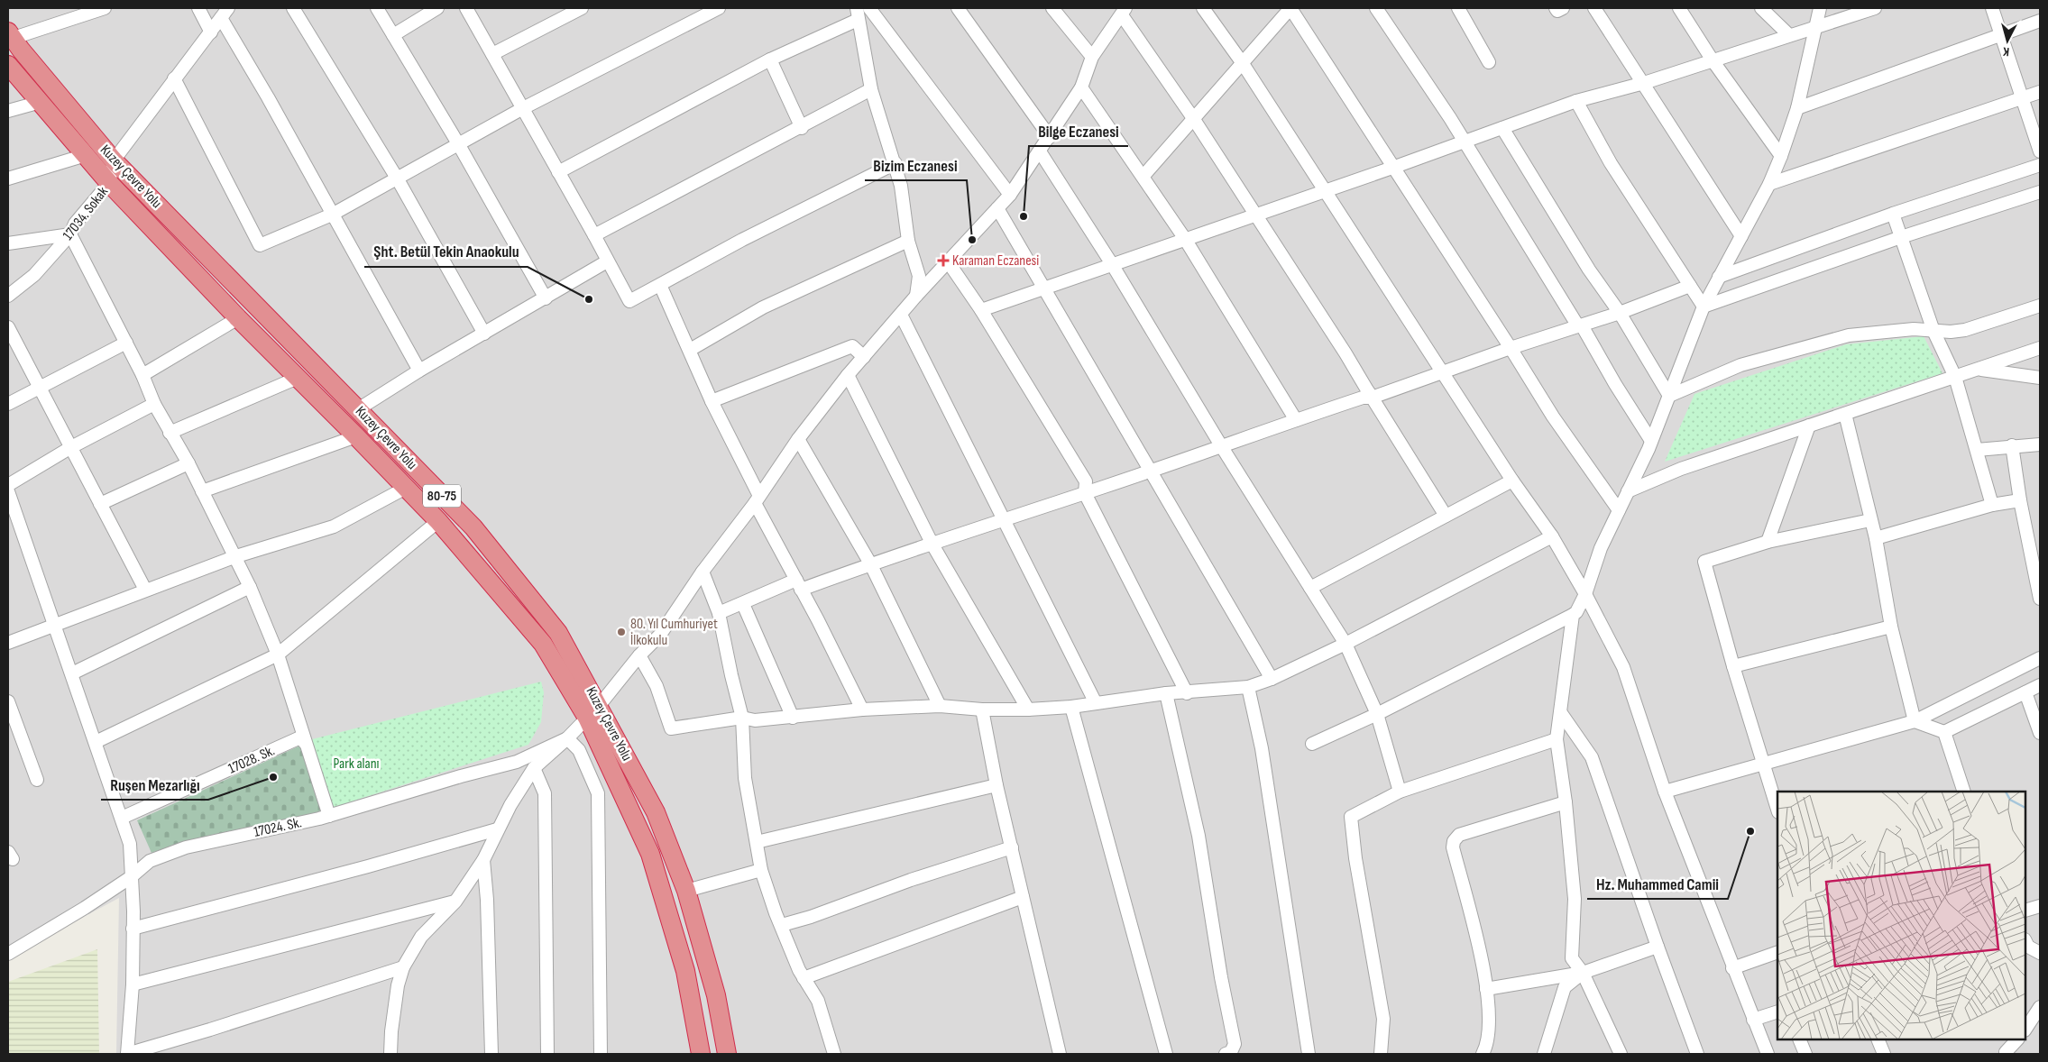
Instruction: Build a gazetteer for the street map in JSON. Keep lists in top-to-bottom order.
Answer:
{
  "streets": {
    "highway": ["Kuzey Çevre Yolu", "80-75"],
    "street": ["17034. Sokak", "17028. Sk.", "17024. Sk."]
  },
  "crossings": [
    ["Kuzey Çevre Yolu", "17034. Sokak"]
  ],
  "parks": ["Park alanı"],
  "places": {
    "other": [
      "Bilge Eczanesi",
      "Bizim Eczanesi",
      "Şht. Betül Tekin Anaokulu",
      "80. Yıl Cumhuriyet İlkokulu",
      "Ruşen Mezarlığı",
      "Hz. Muhammed Camii"
    ],
    "health": ["Karaman Eczanesi"]
  },
  "north": "bottom"
}
